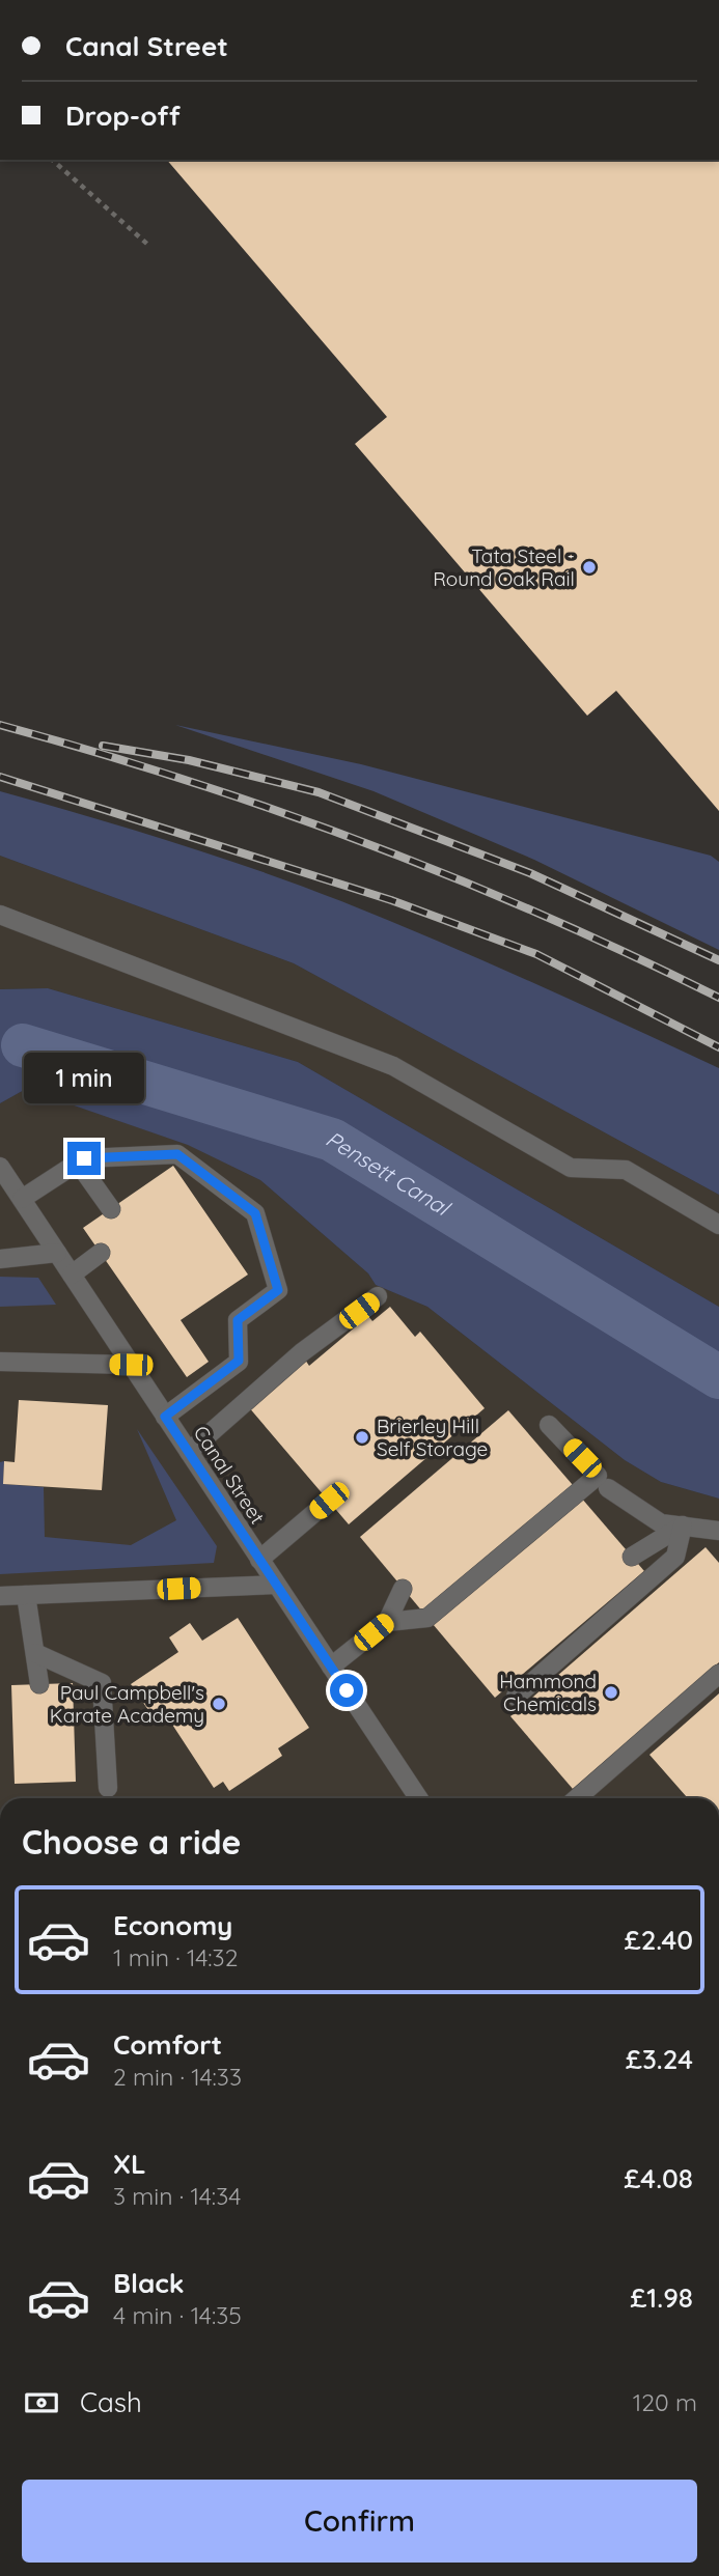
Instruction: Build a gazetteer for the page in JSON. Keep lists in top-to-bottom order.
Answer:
{
  "streets": {
    "street": ["Canal Street"]
  },
  "water": ["Pensett Canal"],
  "places": [
    "Tata Steel - Round Oak Rail",
    "Brierley Hill Self Storage",
    "Hammond Chemicals",
    "Paul Campbell's Karate Academy"
  ],
  "page": {
    "banner": ["Canal Street", "Drop-off"],
    "bubble": "1 min",
    "heading": "Choose a ride",
    "list": [
      {
        "name": "Economy",
        "note": "1 min · 14:32",
        "value": "£2.40"
      },
      {
        "name": "Comfort",
        "note": "2 min · 14:33",
        "value": "£3.24"
      },
      {
        "name": "XL",
        "note": "3 min · 14:34",
        "value": "£4.08"
      },
      {
        "name": "Black",
        "note": "4 min · 14:35",
        "value": "£1.98"
      }
    ],
    "pay": ["Cash", "120 m"],
    "buttons": "Confirm"
  }
}
